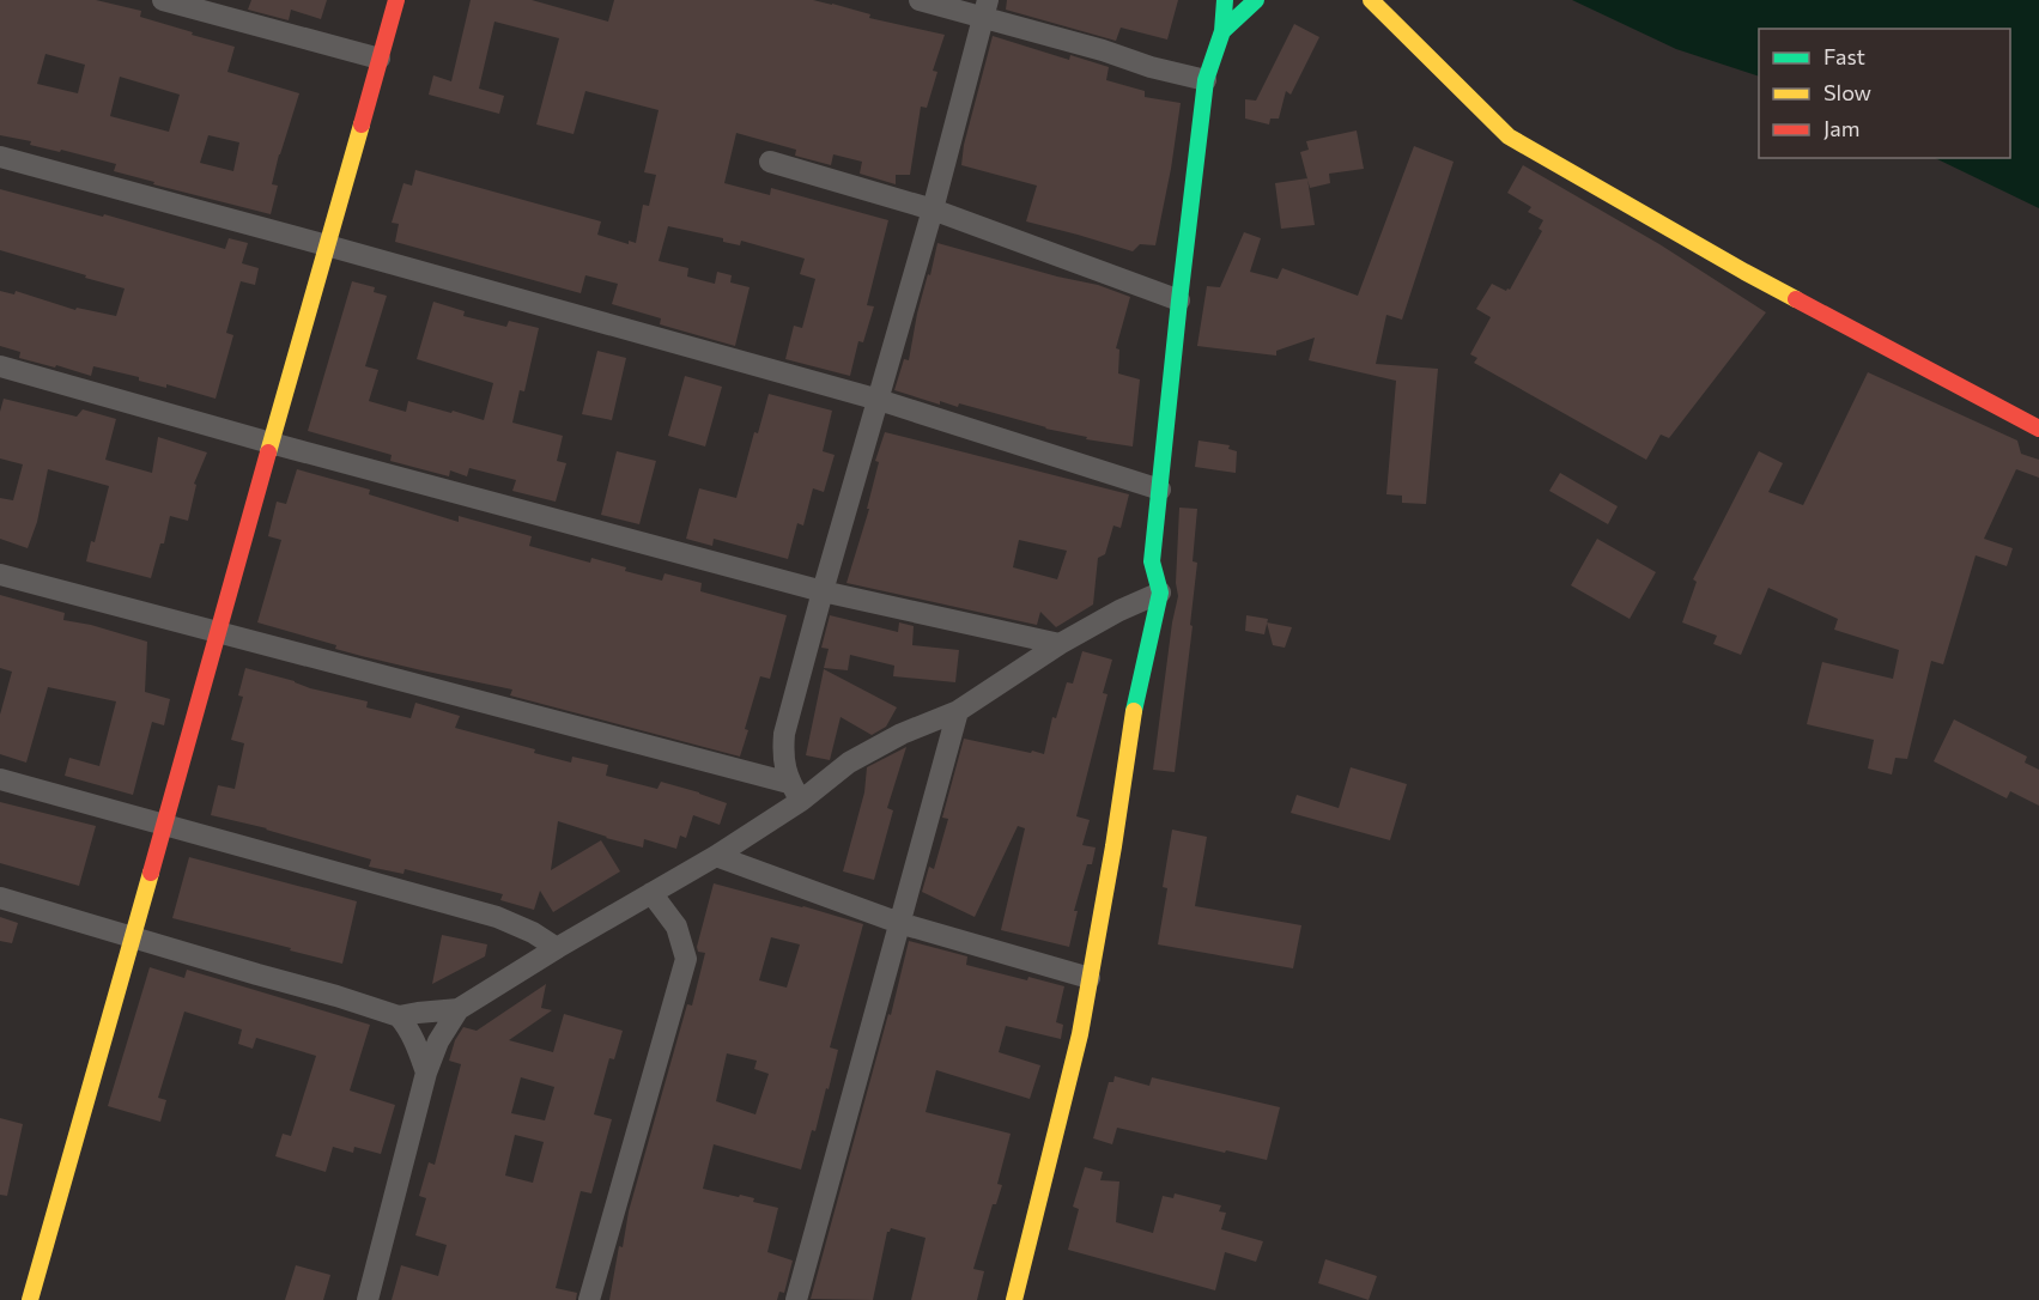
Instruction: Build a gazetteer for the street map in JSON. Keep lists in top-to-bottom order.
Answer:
{
  "legend": ["Fast", "Slow", "Jam"]
}
